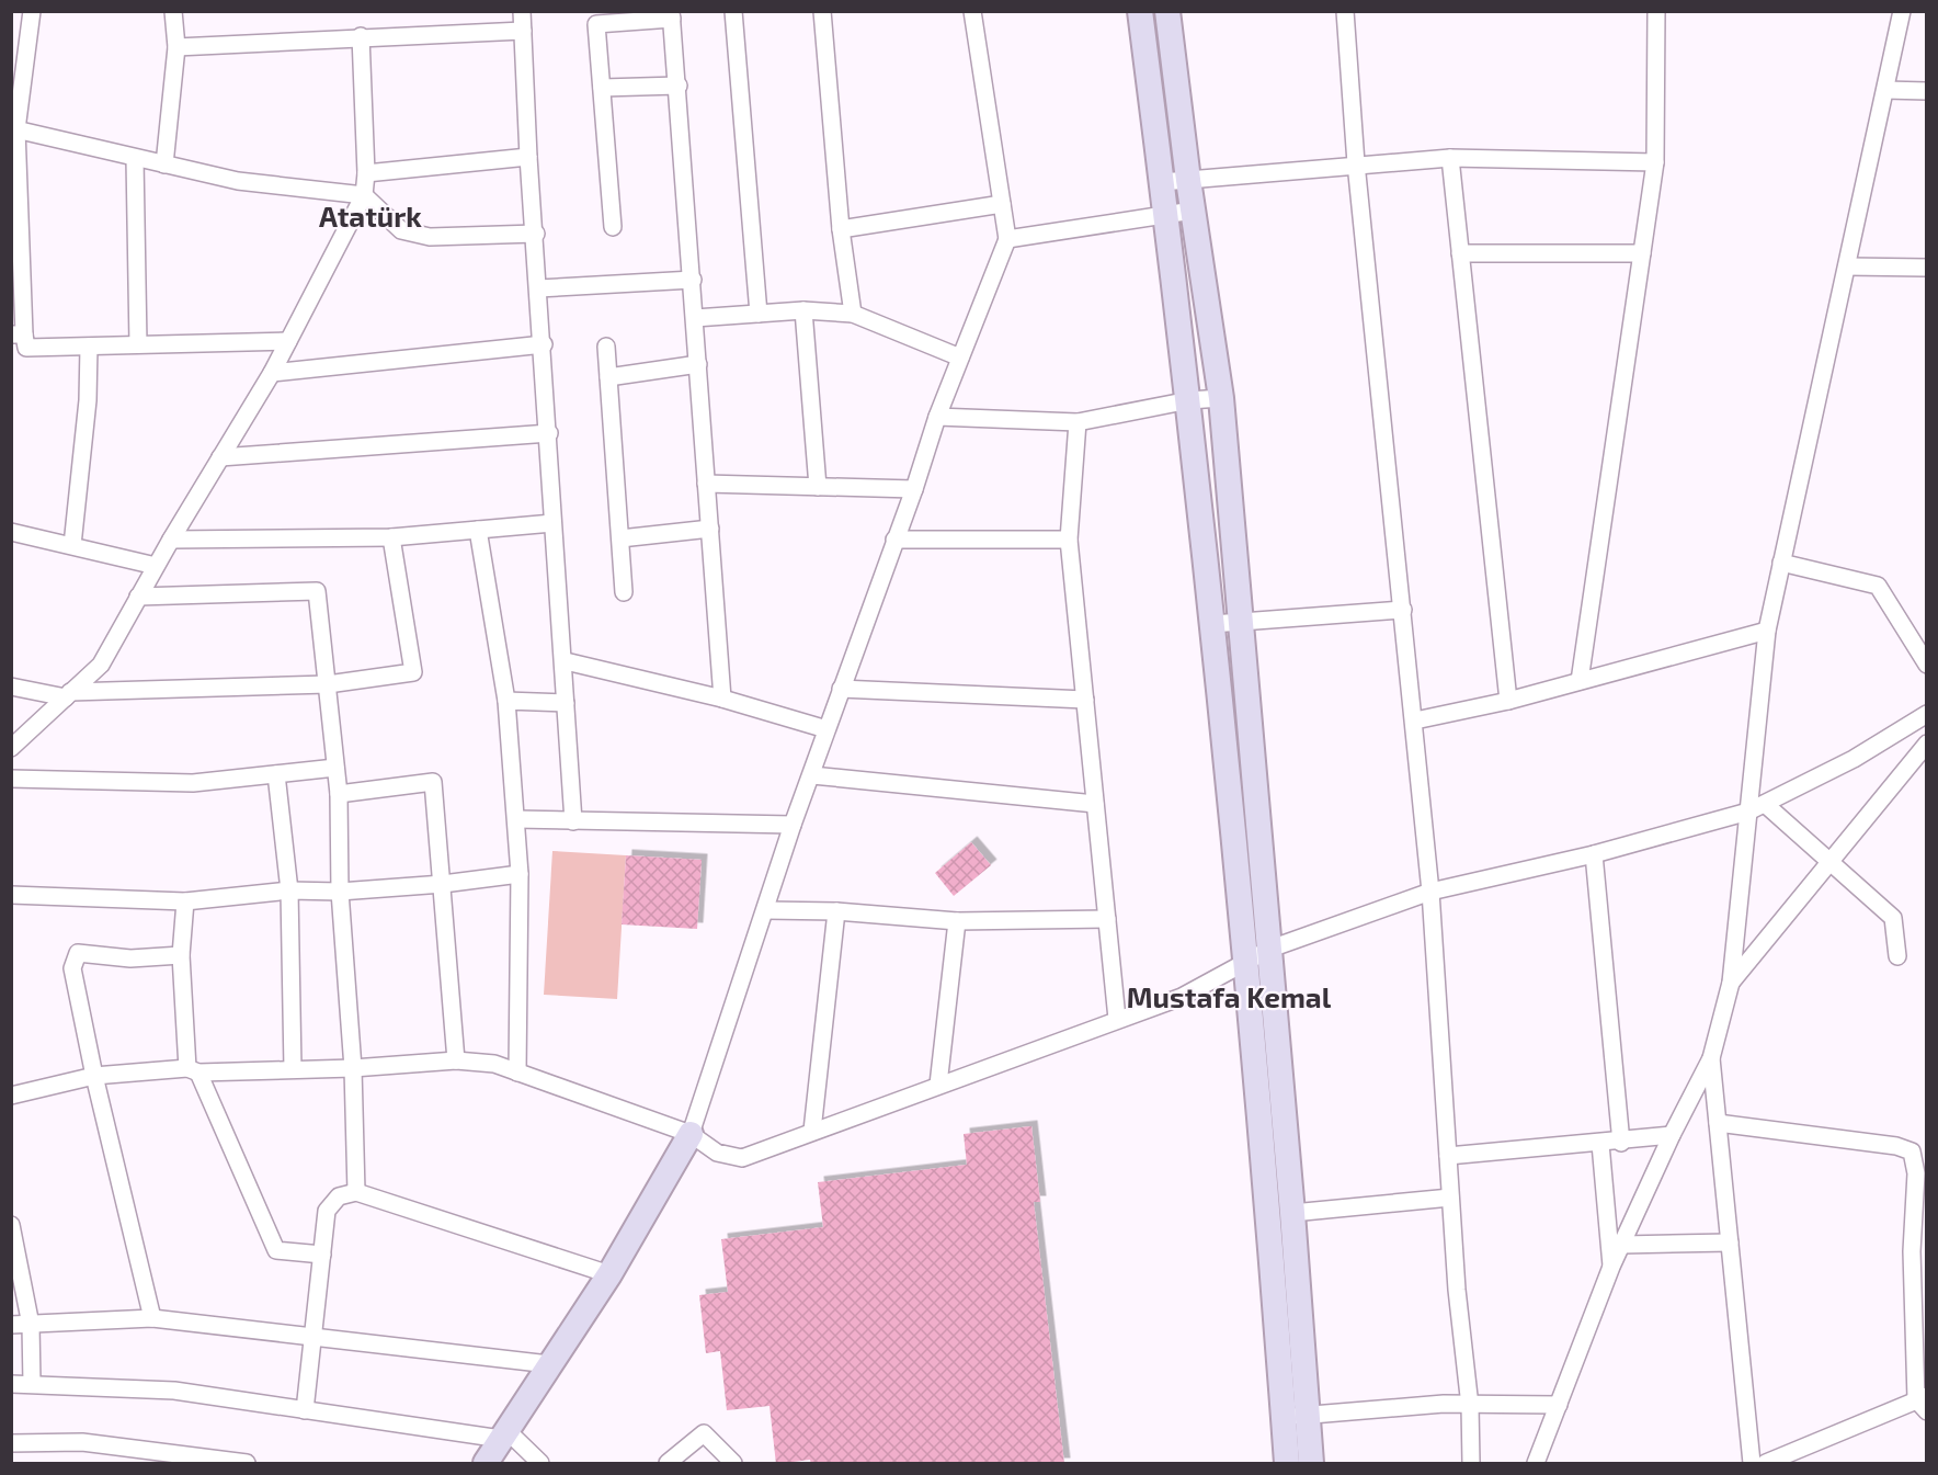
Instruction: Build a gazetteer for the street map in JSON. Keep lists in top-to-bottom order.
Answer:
{
  "districts": ["Atatürk", "Mustafa Kemal"]
}
